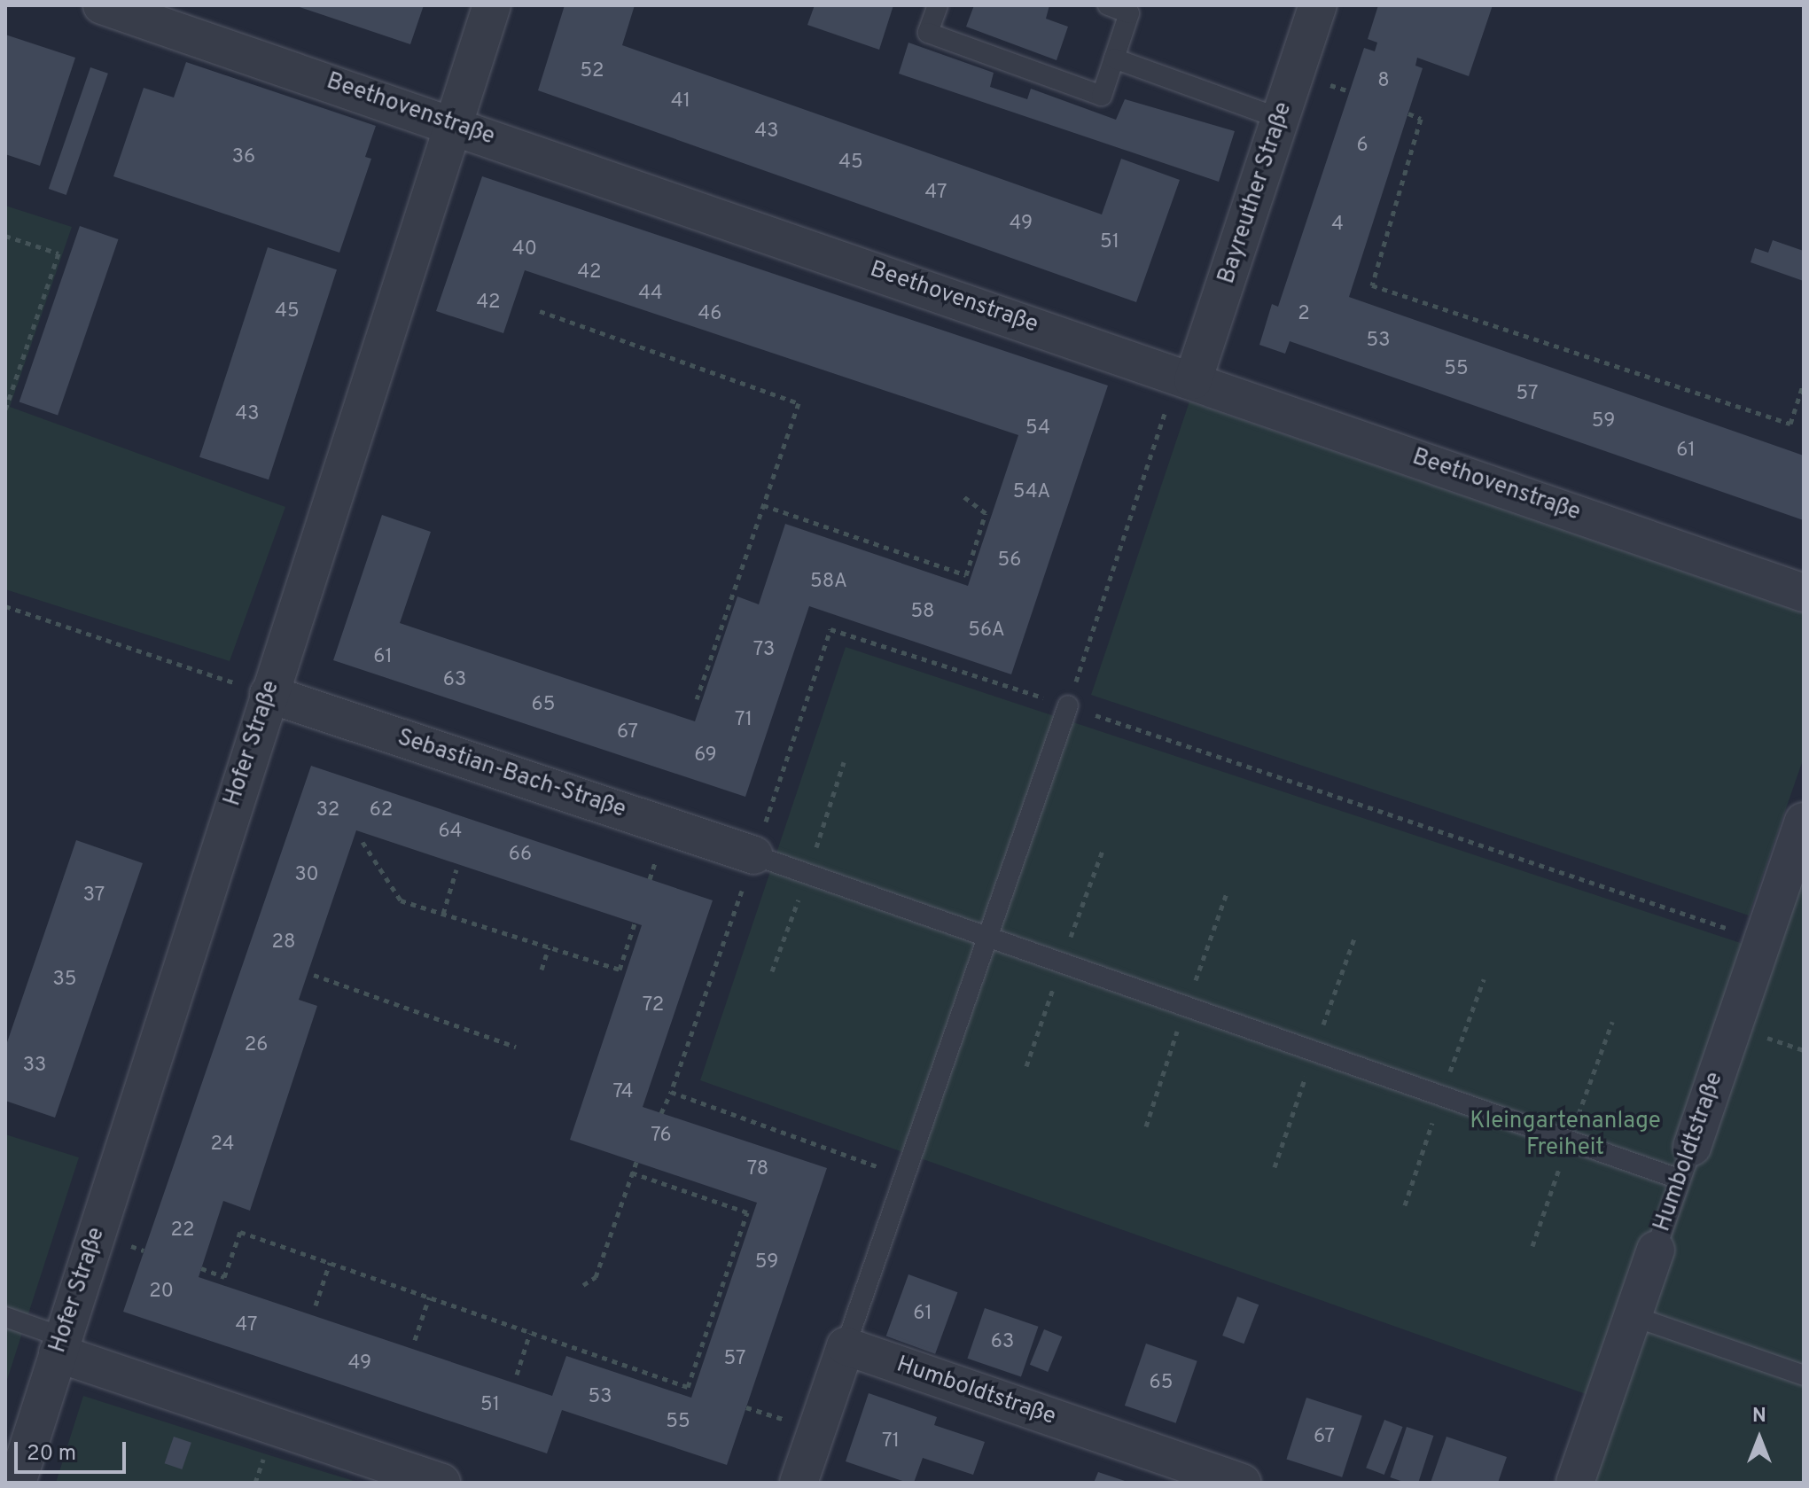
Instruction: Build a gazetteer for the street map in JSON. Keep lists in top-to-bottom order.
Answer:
{
  "streets": {
    "street": [
      "Beethovenstraße",
      "Bayreuther Straße",
      "Hofer Straße",
      "Sebastian-Bach-Straße",
      "Humboldtstraße"
    ]
  },
  "crossings": [
    ["Beethovenstraße", "Bayreuther Straße"],
    ["Beethovenstraße", "Hofer Straße"],
    ["Hofer Straße", "Sebastian-Bach-Straße"]
  ],
  "parks": ["Kleingartenanlage Freiheit"],
  "house_numbers": [
    "52",
    "8",
    "41",
    "43",
    "6",
    "36",
    "45",
    "47",
    "49",
    "4",
    "51",
    "40",
    "42",
    "44",
    "42",
    "45",
    "46",
    "2",
    "53",
    "55",
    "57",
    "43",
    "59",
    "54",
    "61",
    "54A",
    "56",
    "58A",
    "58",
    "56A",
    "73",
    "61",
    "63",
    "65",
    "71",
    "67",
    "69",
    "32",
    "62",
    "64",
    "66",
    "30",
    "37",
    "28",
    "35",
    "72",
    "26",
    "33",
    "74",
    "76",
    "24",
    "78",
    "22",
    "59",
    "20",
    "61",
    "47",
    "63",
    "57",
    "49",
    "65",
    "53",
    "51",
    "55",
    "67",
    "71"
  ],
  "scale_bar": "20 m",
  "north": "top"
}
